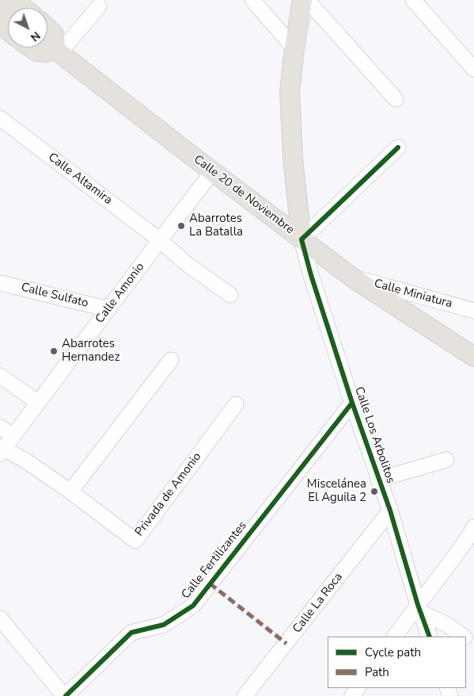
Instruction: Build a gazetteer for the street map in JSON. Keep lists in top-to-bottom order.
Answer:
{
  "streets": {
    "main road": ["Calle 20 de Noviembre", "Calle Los Arbolitos"],
    "street": [
      "Calle Altamira",
      "Calle Amonio",
      "Calle Miniatura",
      "Calle Sulfato",
      "Privada de Amonio",
      "Calle Fertilizantes",
      "Calle La Roca"
    ]
  },
  "crossings": [
    ["Calle Altamira", "Calle Amonio"],
    ["Calle 20 de Noviembre", "Calle Amonio"],
    ["Calle 20 de Noviembre", "Calle Miniatura"],
    ["Calle 20 de Noviembre", "Calle Los Arbolitos"],
    ["Calle Amonio", "Calle Sulfato"],
    ["Calle Amonio", "Privada de Amonio"],
    ["Calle Los Arbolitos", "Calle Fertilizantes"],
    ["Calle Los Arbolitos", "Calle La Roca"]
  ],
  "places": ["Abarrotes La Batalla", "Abarrotes Hernandez", "Miscelánea El Aguila 2"],
  "legend": ["Cycle path", "Path"],
  "north": "bottom right"
}
